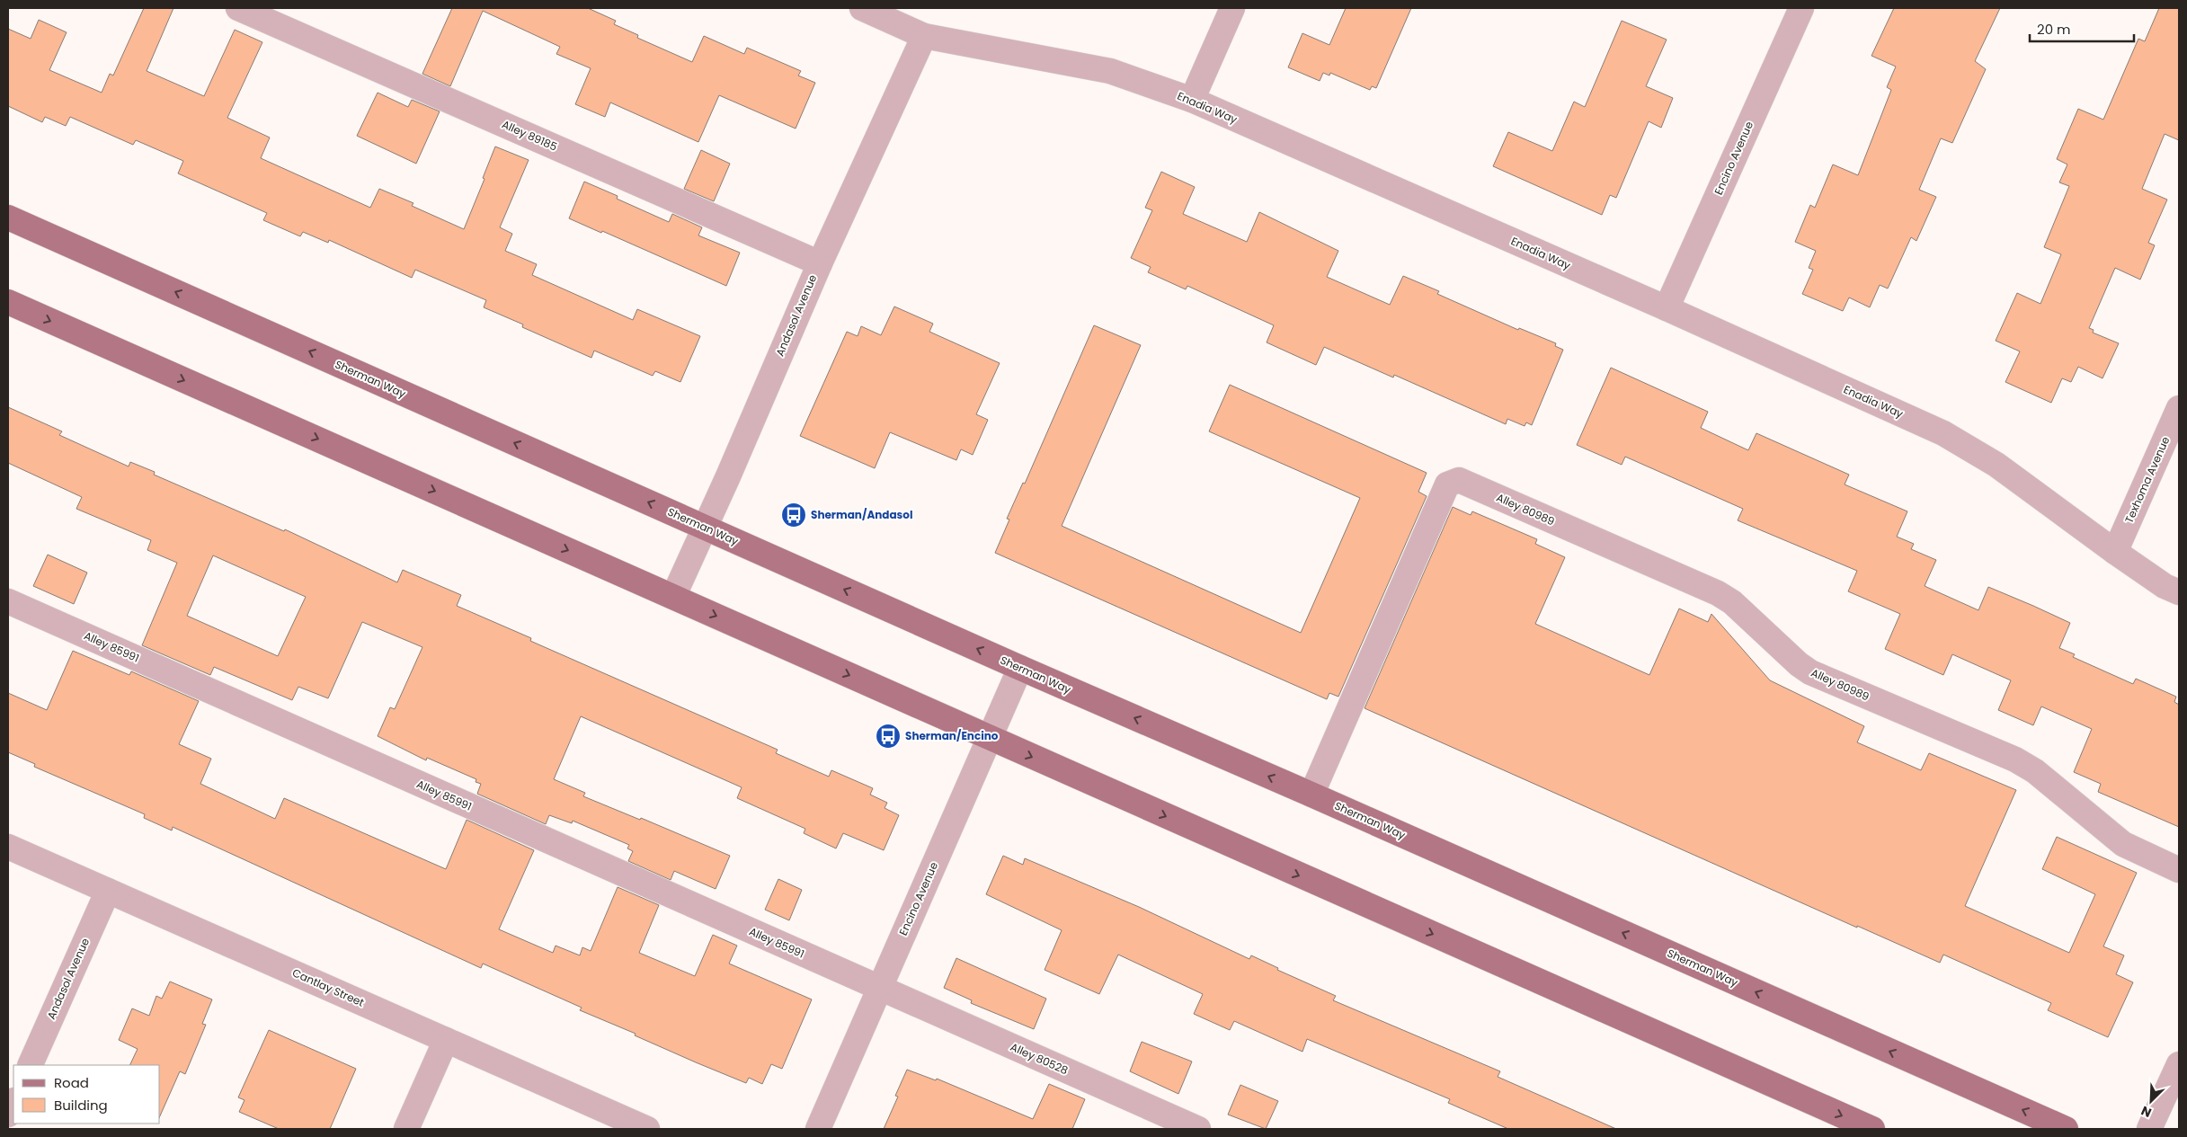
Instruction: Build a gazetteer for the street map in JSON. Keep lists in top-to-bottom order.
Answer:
{
  "streets": {
    "main road": ["Sherman Way"],
    "street": [
      "Enadia Way",
      "Alley 89185",
      "Encino Avenue",
      "Andasol Avenue",
      "Texhoma Avenue",
      "Alley 80989",
      "Alley 85991",
      "Cantlay Street",
      "Alley 80528"
    ]
  },
  "crossings": [
    ["Enadia Way", "Encino Avenue"],
    ["Enadia Way", "Andasol Avenue"],
    ["Enadia Way", "Texhoma Avenue"],
    ["Alley 89185", "Andasol Avenue"],
    ["Encino Avenue", "Sherman Way"],
    ["Encino Avenue", "Alley 85991"],
    ["Encino Avenue", "Alley 80528"],
    ["Andasol Avenue", "Sherman Way"],
    ["Andasol Avenue", "Cantlay Street"],
    ["Sherman Way", "Alley 80989"],
    ["Alley 85991", "Alley 80528"]
  ],
  "places": {
    "bus stop": ["Sherman/Andasol", "Sherman/Encino"]
  },
  "legend": ["Road", "Building"],
  "scale_bar": "20 m",
  "north": "bottom left"
}
